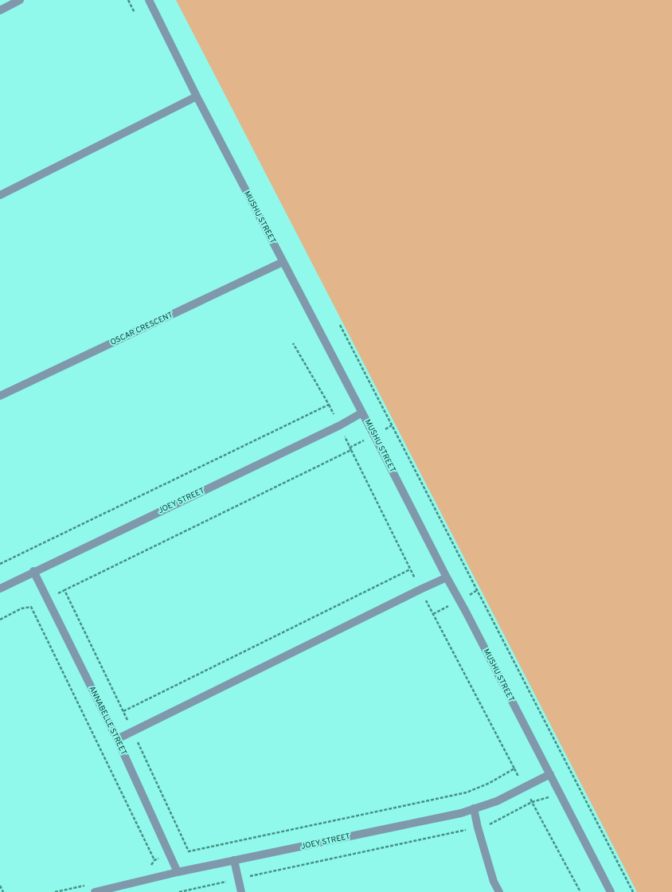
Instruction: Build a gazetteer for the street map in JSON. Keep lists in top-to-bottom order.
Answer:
{
  "streets": {
    "street": [
      "MUSHU STREET",
      "OSCAR CRESCENT",
      "JOEY STREET",
      "ANNABELLE STREET"
    ]
  },
  "crossings": [
    ["MUSHU STREET", "OSCAR CRESCENT"],
    ["MUSHU STREET", "JOEY STREET"],
    ["JOEY STREET", "ANNABELLE STREET"]
  ]
}
